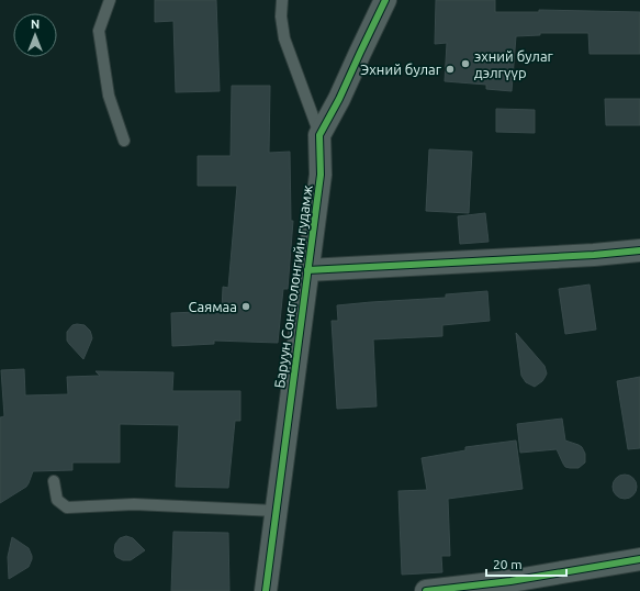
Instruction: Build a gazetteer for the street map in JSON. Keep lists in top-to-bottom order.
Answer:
{
  "streets": {
    "street": ["Баруун Сонсголонгийн гудамж"]
  },
  "places": ["эхний булаг дэлгүүр", "Эхний булаг", "Саямаа"],
  "scale_bar": "20 m",
  "north": "top"
}
